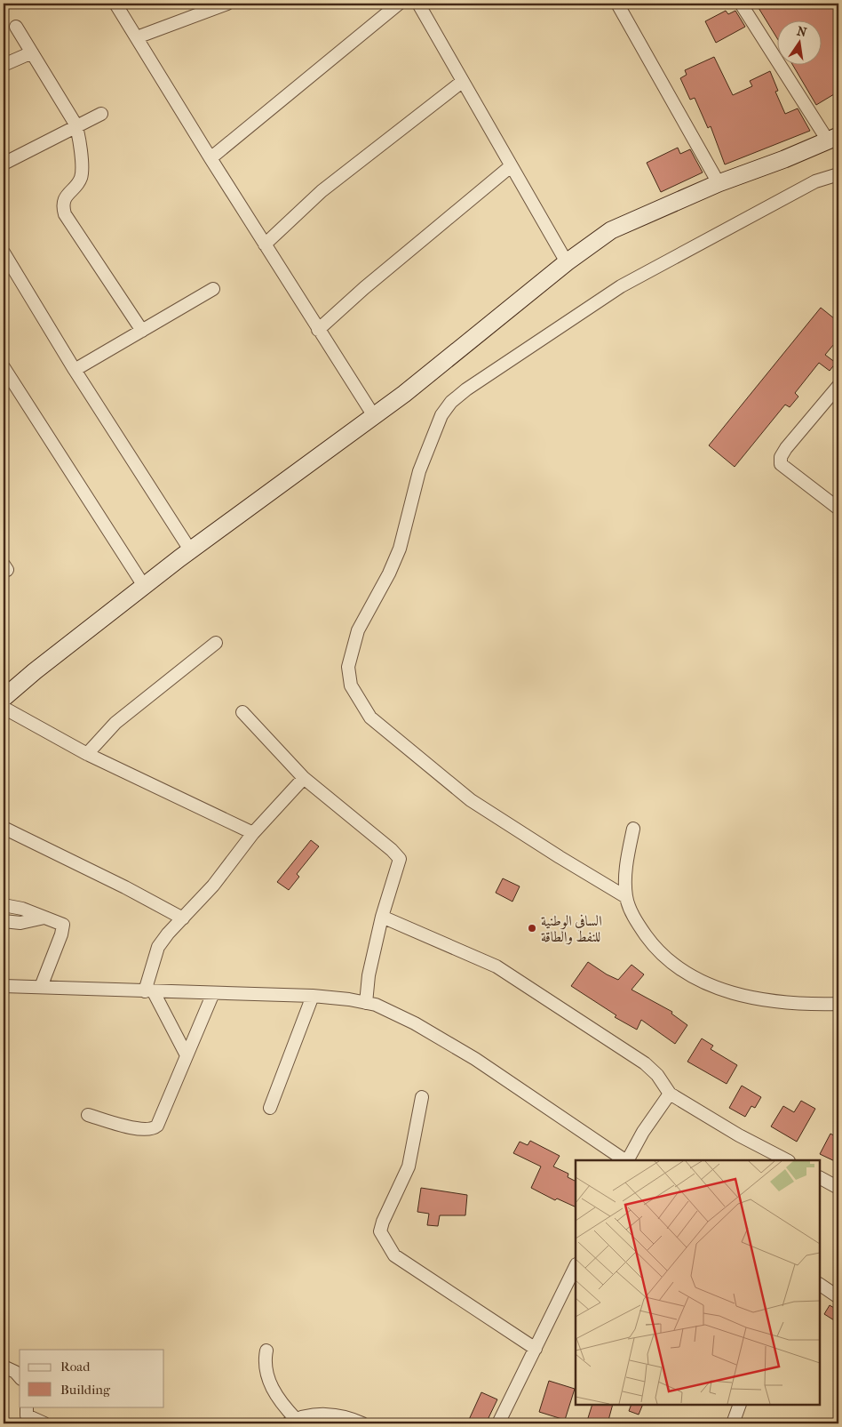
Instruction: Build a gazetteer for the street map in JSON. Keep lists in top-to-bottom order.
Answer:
{
  "places": ["السافي الوطنية للنفط والطاقة"],
  "legend": ["Road", "Building"],
  "north": "top"
}
